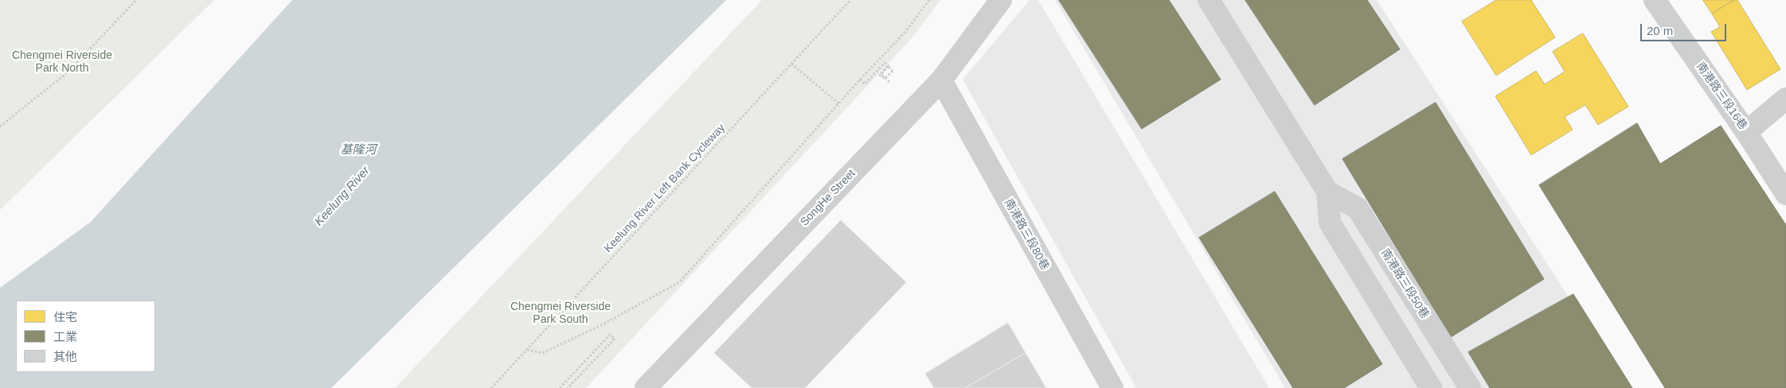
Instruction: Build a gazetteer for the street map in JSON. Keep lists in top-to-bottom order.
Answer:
{
  "streets": {
    "street": [
      "南港路三段16巷",
      "SongHe Street",
      "南港路三段80巷",
      "南港路三段50巷"
    ],
    "path": ["Keelung River Left Bank Cycleway"]
  },
  "crossings": [
    ["SongHe Street", "南港路三段80巷"]
  ],
  "water": ["基隆河", "Keelung River"],
  "parks": ["Chengmei Riverside Park North", "Chengmei Riverside Park South"],
  "legend": ["住宅", "工業", "其他"],
  "scale_bar": "20 m"
}
